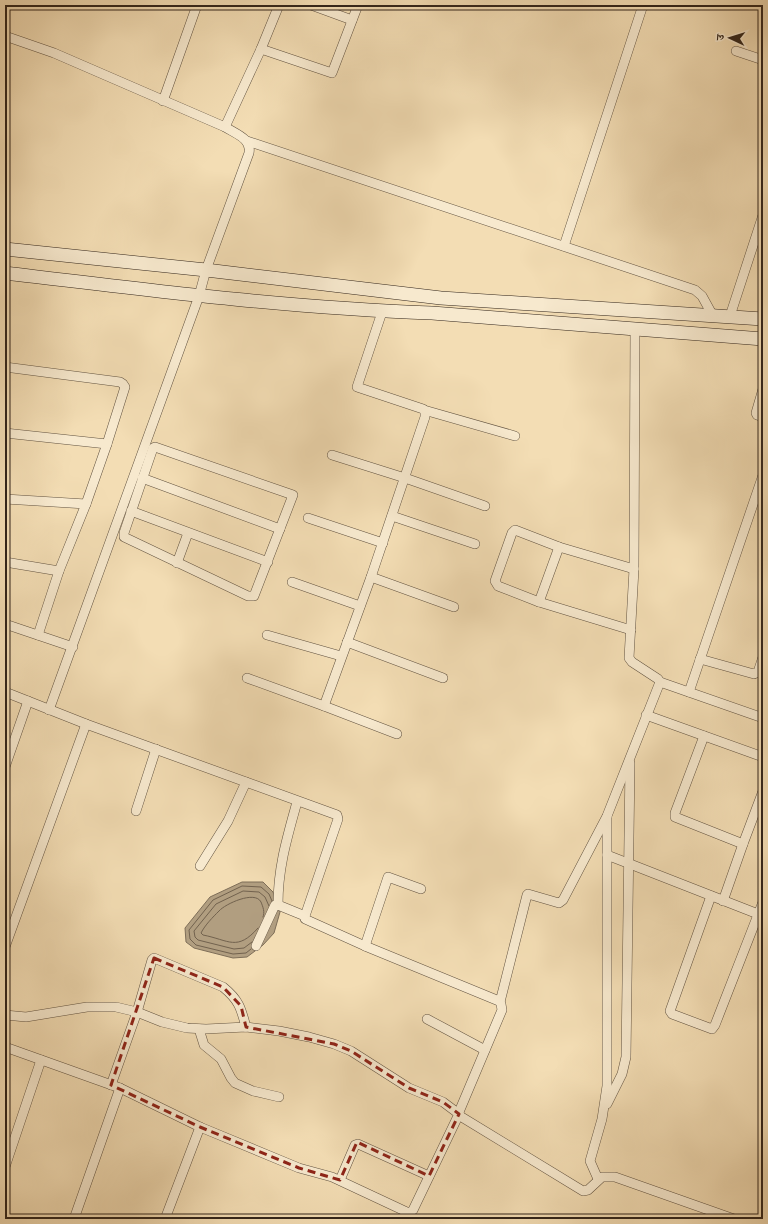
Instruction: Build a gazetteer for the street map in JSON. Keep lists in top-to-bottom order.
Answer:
{
  "north": "left"
}
